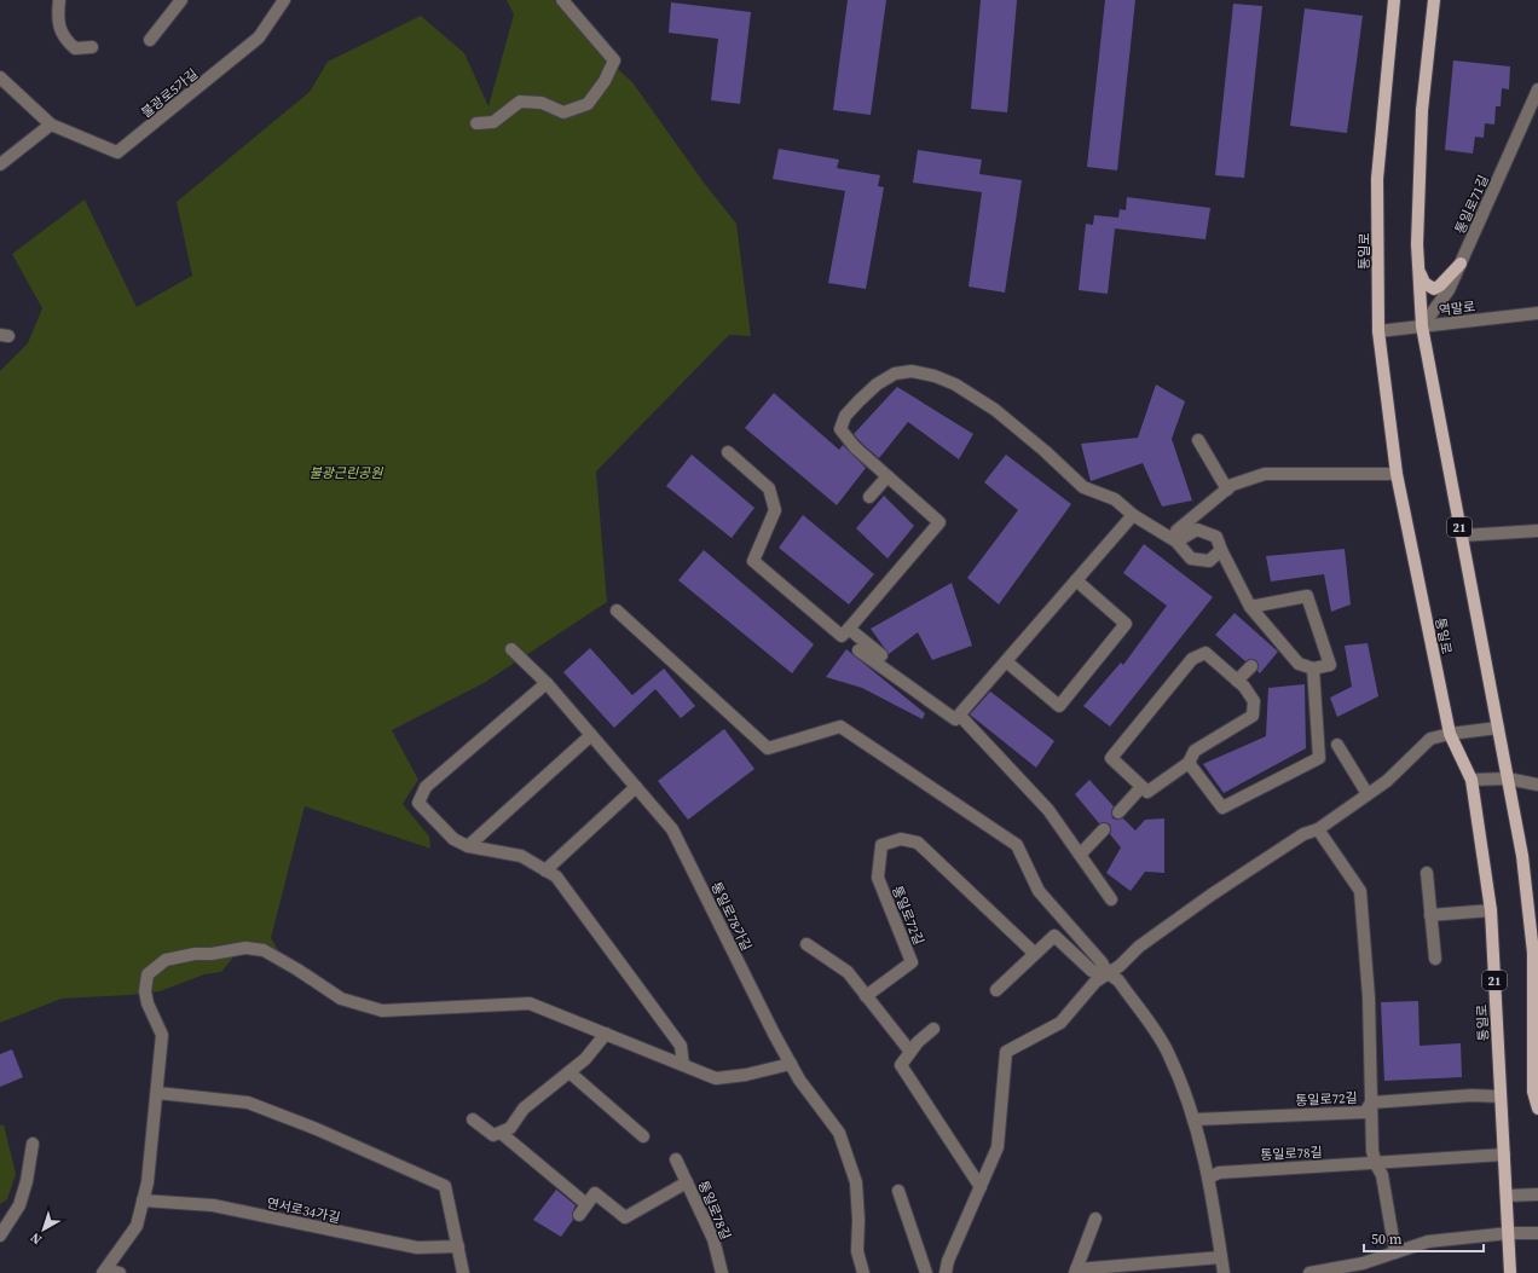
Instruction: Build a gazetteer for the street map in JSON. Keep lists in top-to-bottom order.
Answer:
{
  "streets": {
    "main road": ["통일로", "21"],
    "street": [
      "불광로5가길",
      "통일로71길",
      "역말로",
      "통일로72길",
      "통일로78가길",
      "통일로78길",
      "연서로34가길"
    ]
  },
  "crossings": [
    ["통일로71길", "역말로"],
    ["통일로71길", "21"],
    ["통일로", "역말로"],
    ["통일로", "통일로78길"],
    ["역말로", "21"]
  ],
  "parks": ["불광근린공원"],
  "scale_bar": "50 m",
  "north": "bottom left"
}
